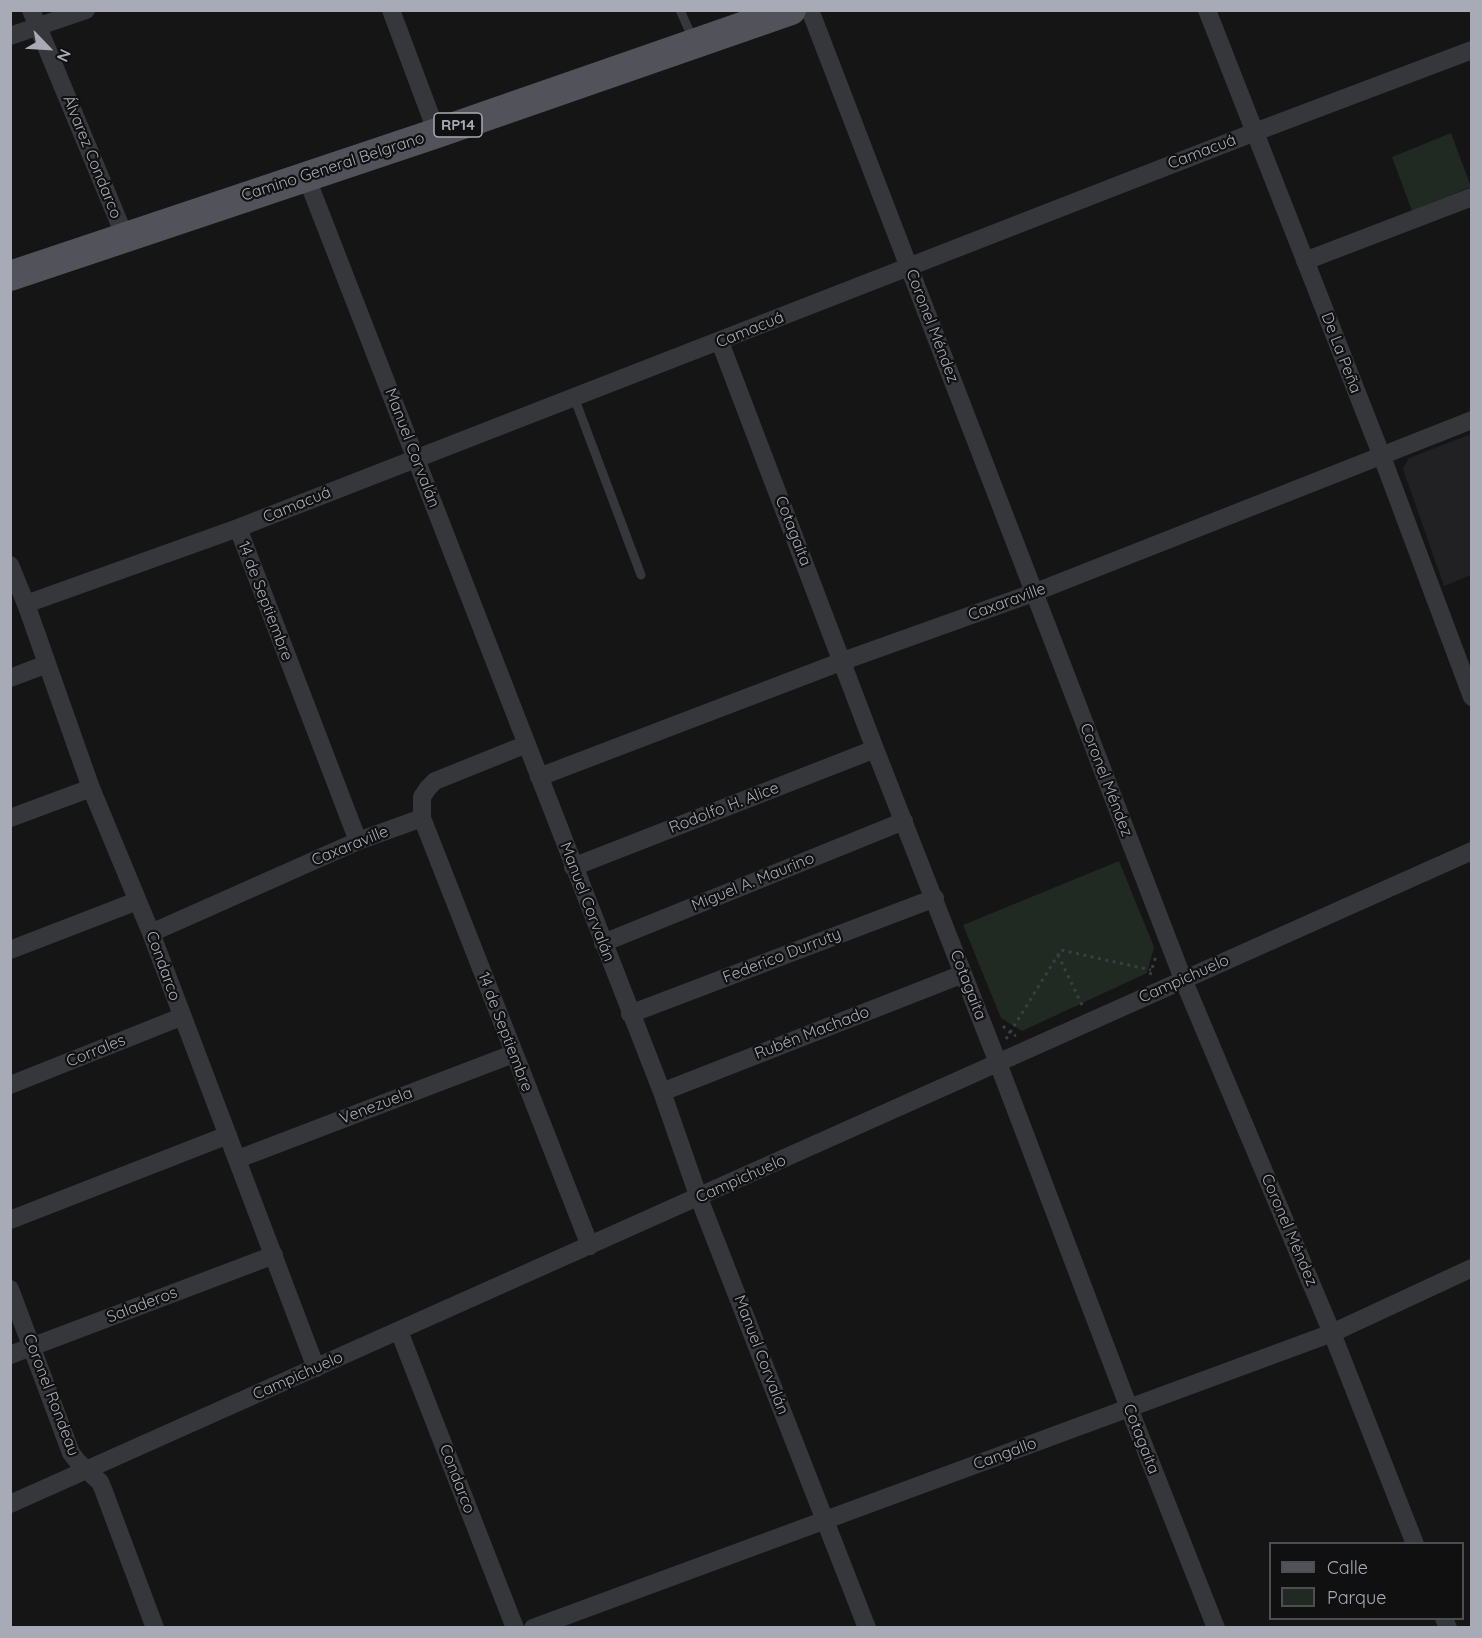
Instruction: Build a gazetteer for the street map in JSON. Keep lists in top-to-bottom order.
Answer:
{
  "streets": {
    "main road": ["RP14", "Camino General Belgrano"],
    "street": [
      "Camacuá",
      "Álvarez Condarco",
      "Coronel Méndez",
      "De La Peña",
      "Manuel Corvalán",
      "Cotagaita",
      "14 de Septiembre",
      "Caxaraville",
      "Rodolfo H. Alice",
      "Miguel A. Maurino",
      "Federico Durruty",
      "Condarco",
      "Campichuelo",
      "Rubén Machado",
      "Corrales",
      "Venezuela",
      "Saladeros",
      "Coronel Rondeau",
      "Cangallo"
    ]
  },
  "crossings": [
    ["Camacuá", "Coronel Méndez"],
    ["Camacuá", "De La Peña"],
    ["Camacuá", "Manuel Corvalán"],
    ["Camacuá", "Cotagaita"],
    ["Camacuá", "14 de Septiembre"],
    ["Camacuá", "Condarco"],
    ["Álvarez Condarco", "Camino General Belgrano"],
    ["Camino General Belgrano", "Manuel Corvalán"],
    ["Coronel Méndez", "Caxaraville"],
    ["Coronel Méndez", "Campichuelo"],
    ["Coronel Méndez", "Cangallo"],
    ["De La Peña", "Caxaraville"],
    ["Manuel Corvalán", "Caxaraville"],
    ["Manuel Corvalán", "Rodolfo H. Alice"],
    ["Manuel Corvalán", "Miguel A. Maurino"],
    ["Manuel Corvalán", "Federico Durruty"],
    ["Manuel Corvalán", "Campichuelo"],
    ["Manuel Corvalán", "Rubén Machado"],
    ["Manuel Corvalán", "Cangallo"],
    ["Cotagaita", "Caxaraville"],
    ["Cotagaita", "Rodolfo H. Alice"],
    ["Cotagaita", "Miguel A. Maurino"],
    ["Cotagaita", "Federico Durruty"],
    ["Cotagaita", "Campichuelo"],
    ["Cotagaita", "Rubén Machado"],
    ["Cotagaita", "Cangallo"],
    ["14 de Septiembre", "Caxaraville"],
    ["14 de Septiembre", "Campichuelo"],
    ["14 de Septiembre", "Venezuela"],
    ["Caxaraville", "Condarco"],
    ["Condarco", "Campichuelo"],
    ["Condarco", "Corrales"],
    ["Condarco", "Venezuela"],
    ["Condarco", "Saladeros"],
    ["Campichuelo", "Coronel Rondeau"],
    ["Saladeros", "Coronel Rondeau"]
  ],
  "legend": ["Calle", "Parque"],
  "north": "bottom right"
}
